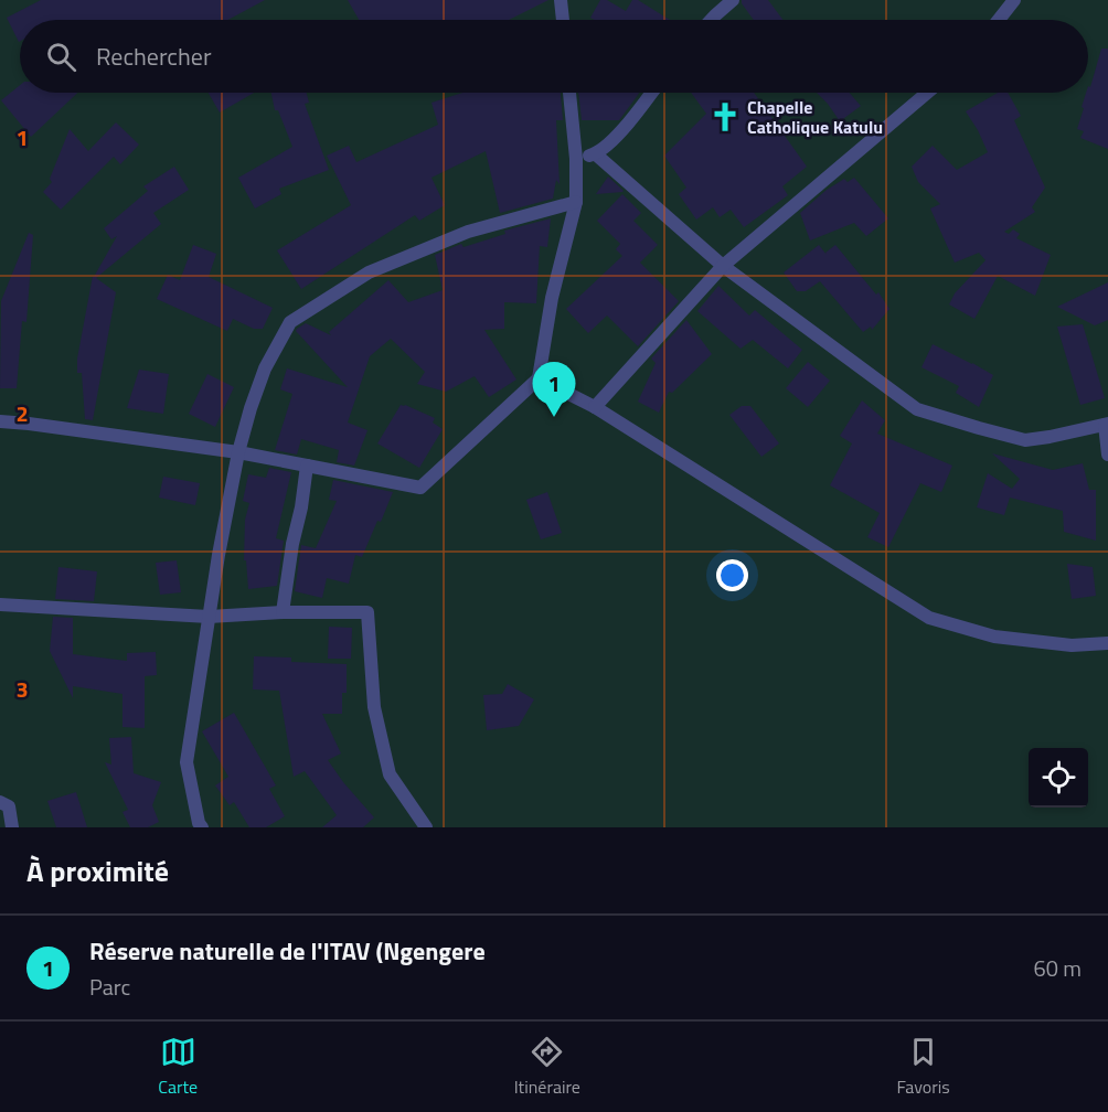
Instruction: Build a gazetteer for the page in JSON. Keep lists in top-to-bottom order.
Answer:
{
  "places": {
    "church": ["Chapelle Catholique Katulu"]
  },
  "page": {
    "search": "Rechercher",
    "pins": "1",
    "heading": "À proximité",
    "list": [
      {
        "mark": "1",
        "name": "Réserve naturelle de l'ITAV (Ngengere",
        "note": "Parc",
        "value": "60 m"
      }
    ],
    "nav": ["Carte", "Itinéraire", "Favoris"]
  },
  "grid": {
    "rows": ["1", "2", "3"]
  }
}
